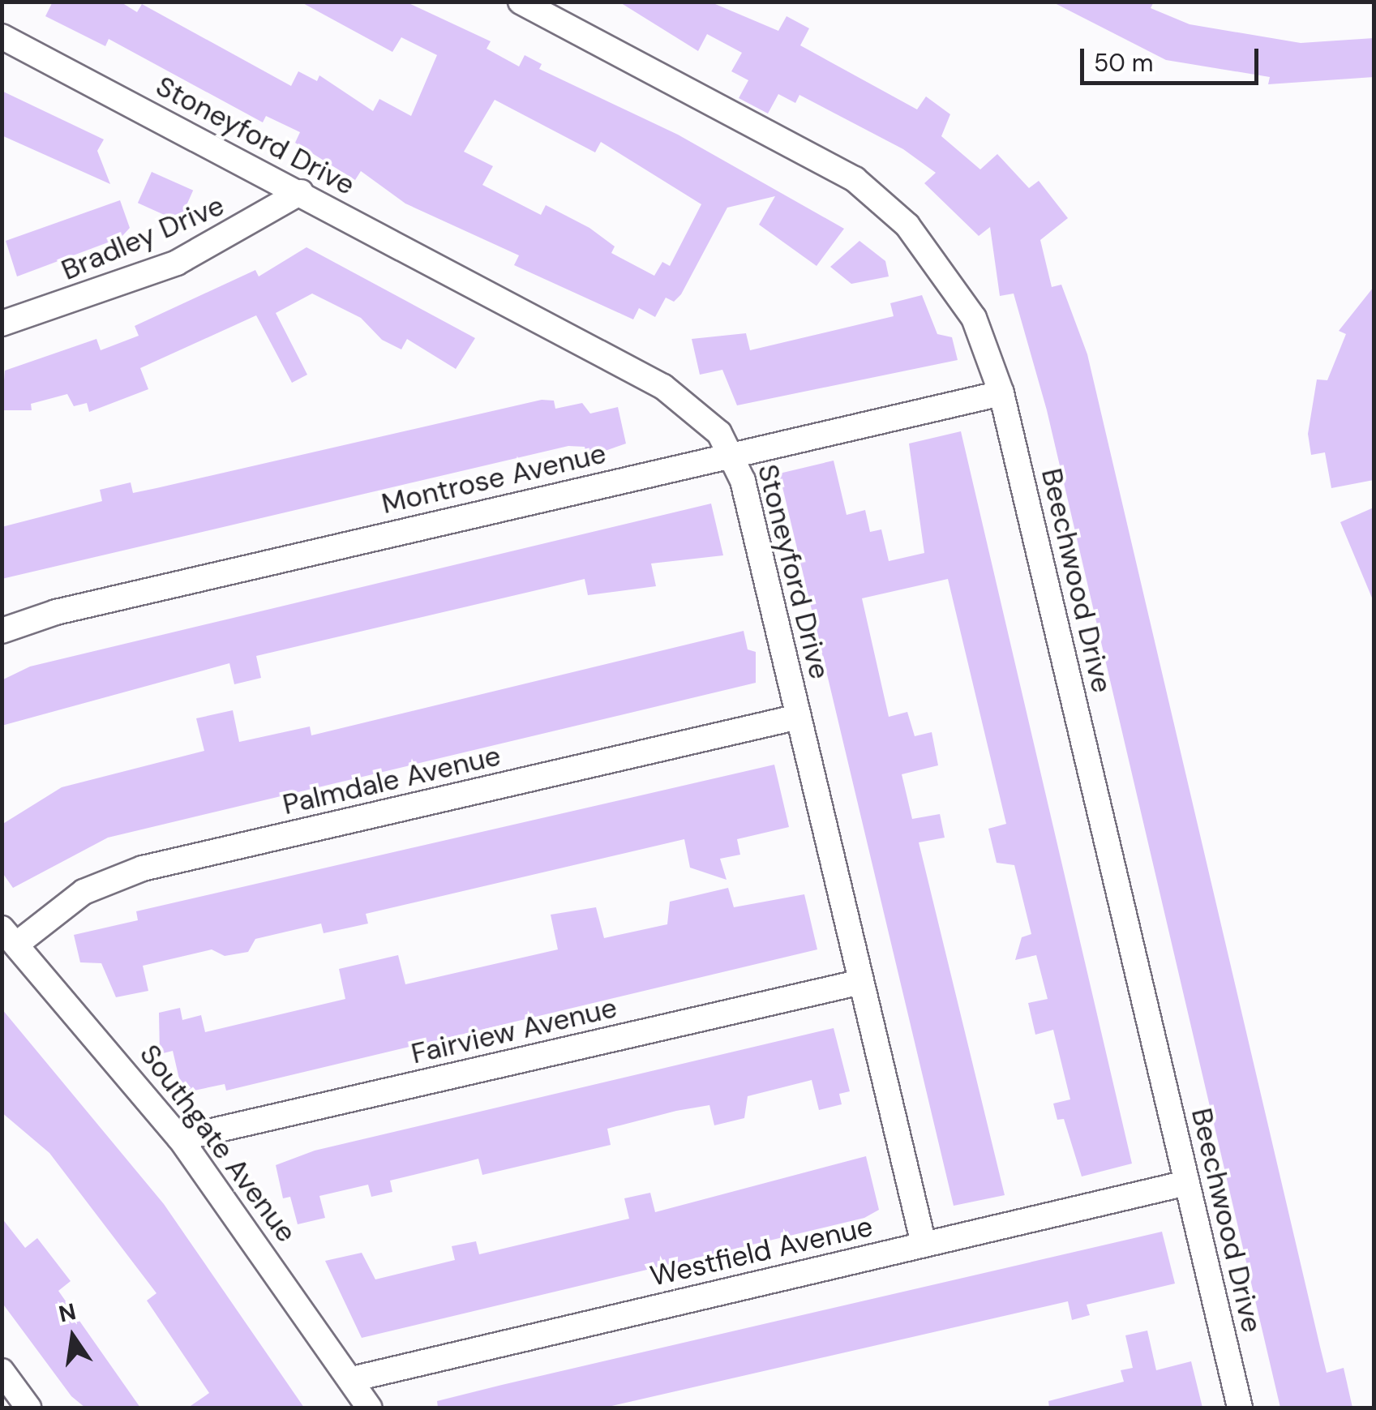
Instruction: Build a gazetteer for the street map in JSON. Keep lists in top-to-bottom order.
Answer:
{
  "streets": {
    "street": [
      "Stoneyford Drive",
      "Bradley Drive",
      "Montrose Avenue",
      "Beechwood Drive",
      "Palmdale Avenue",
      "Fairview Avenue",
      "Southgate Avenue",
      "Westfield Avenue"
    ]
  },
  "crossings": [
    ["Stoneyford Drive", "Bradley Drive"],
    ["Stoneyford Drive", "Montrose Avenue"],
    ["Stoneyford Drive", "Palmdale Avenue"],
    ["Stoneyford Drive", "Fairview Avenue"],
    ["Stoneyford Drive", "Westfield Avenue"],
    ["Montrose Avenue", "Beechwood Drive"],
    ["Beechwood Drive", "Westfield Avenue"],
    ["Palmdale Avenue", "Southgate Avenue"],
    ["Fairview Avenue", "Southgate Avenue"],
    ["Southgate Avenue", "Westfield Avenue"]
  ],
  "scale_bar": "50 m",
  "north": "top"
}
